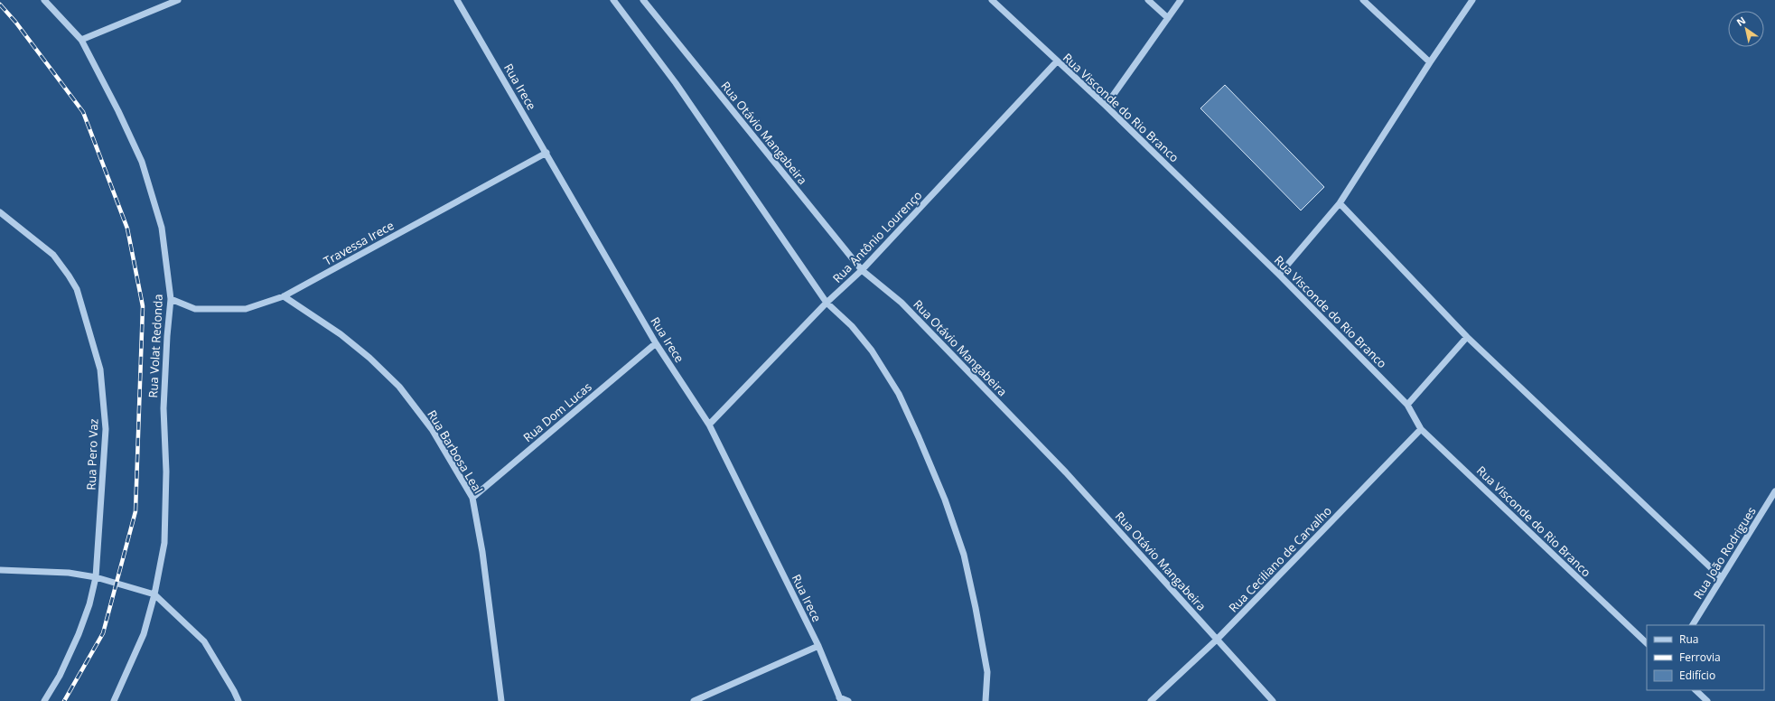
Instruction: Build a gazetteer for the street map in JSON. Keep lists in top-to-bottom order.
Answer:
{
  "streets": {
    "street": [
      "Rua Irece",
      "Rua Visconde do Rio Branco",
      "Rua Otávio Mangabeira",
      "Rua Antônio Lourenço",
      "Travessa Irece",
      "Rua Volat Redonda",
      "Rua Dom Lucas",
      "Rua Barbosa Leal",
      "Rua Pero Vaz",
      "Rua João Rodrigues",
      "Rua Ceciliano de Carvalho"
    ]
  },
  "crossings": [
    ["Rua Irece", "Rua Antônio Lourenço"],
    ["Rua Irece", "Travessa Irece"],
    ["Rua Irece", "Rua Dom Lucas"],
    ["Rua Visconde do Rio Branco", "Rua Antônio Lourenço"],
    ["Rua Visconde do Rio Branco", "Rua Ceciliano de Carvalho"],
    ["Rua Otávio Mangabeira", "Rua Antônio Lourenço"],
    ["Rua Otávio Mangabeira", "Rua Ceciliano de Carvalho"],
    ["Travessa Irece", "Rua Volat Redonda"],
    ["Travessa Irece", "Rua Barbosa Leal"],
    ["Rua Dom Lucas", "Rua Barbosa Leal"]
  ],
  "legend": ["Rua", "Ferrovia", "Edifício"],
  "north": "top left"
}
